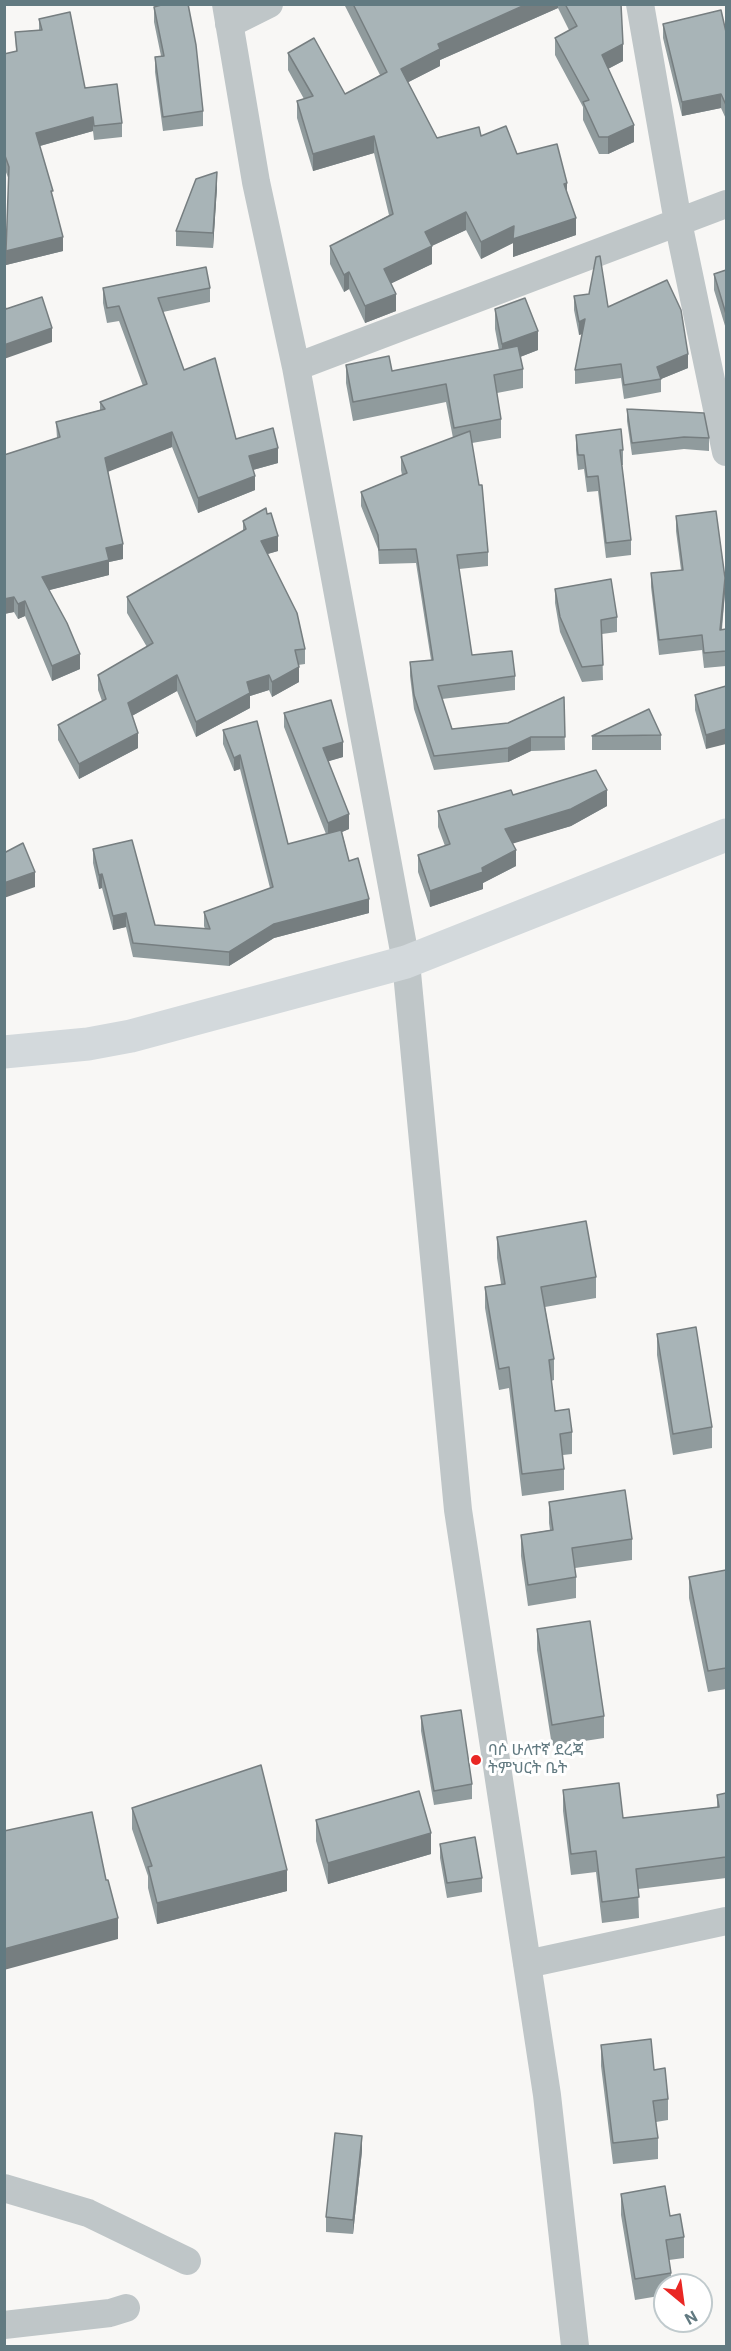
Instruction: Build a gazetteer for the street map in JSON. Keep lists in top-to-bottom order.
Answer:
{
  "places": ["ባሶ ሁለተኛ ደረጃ ትምህርት ቤት"],
  "north": "bottom right"
}
